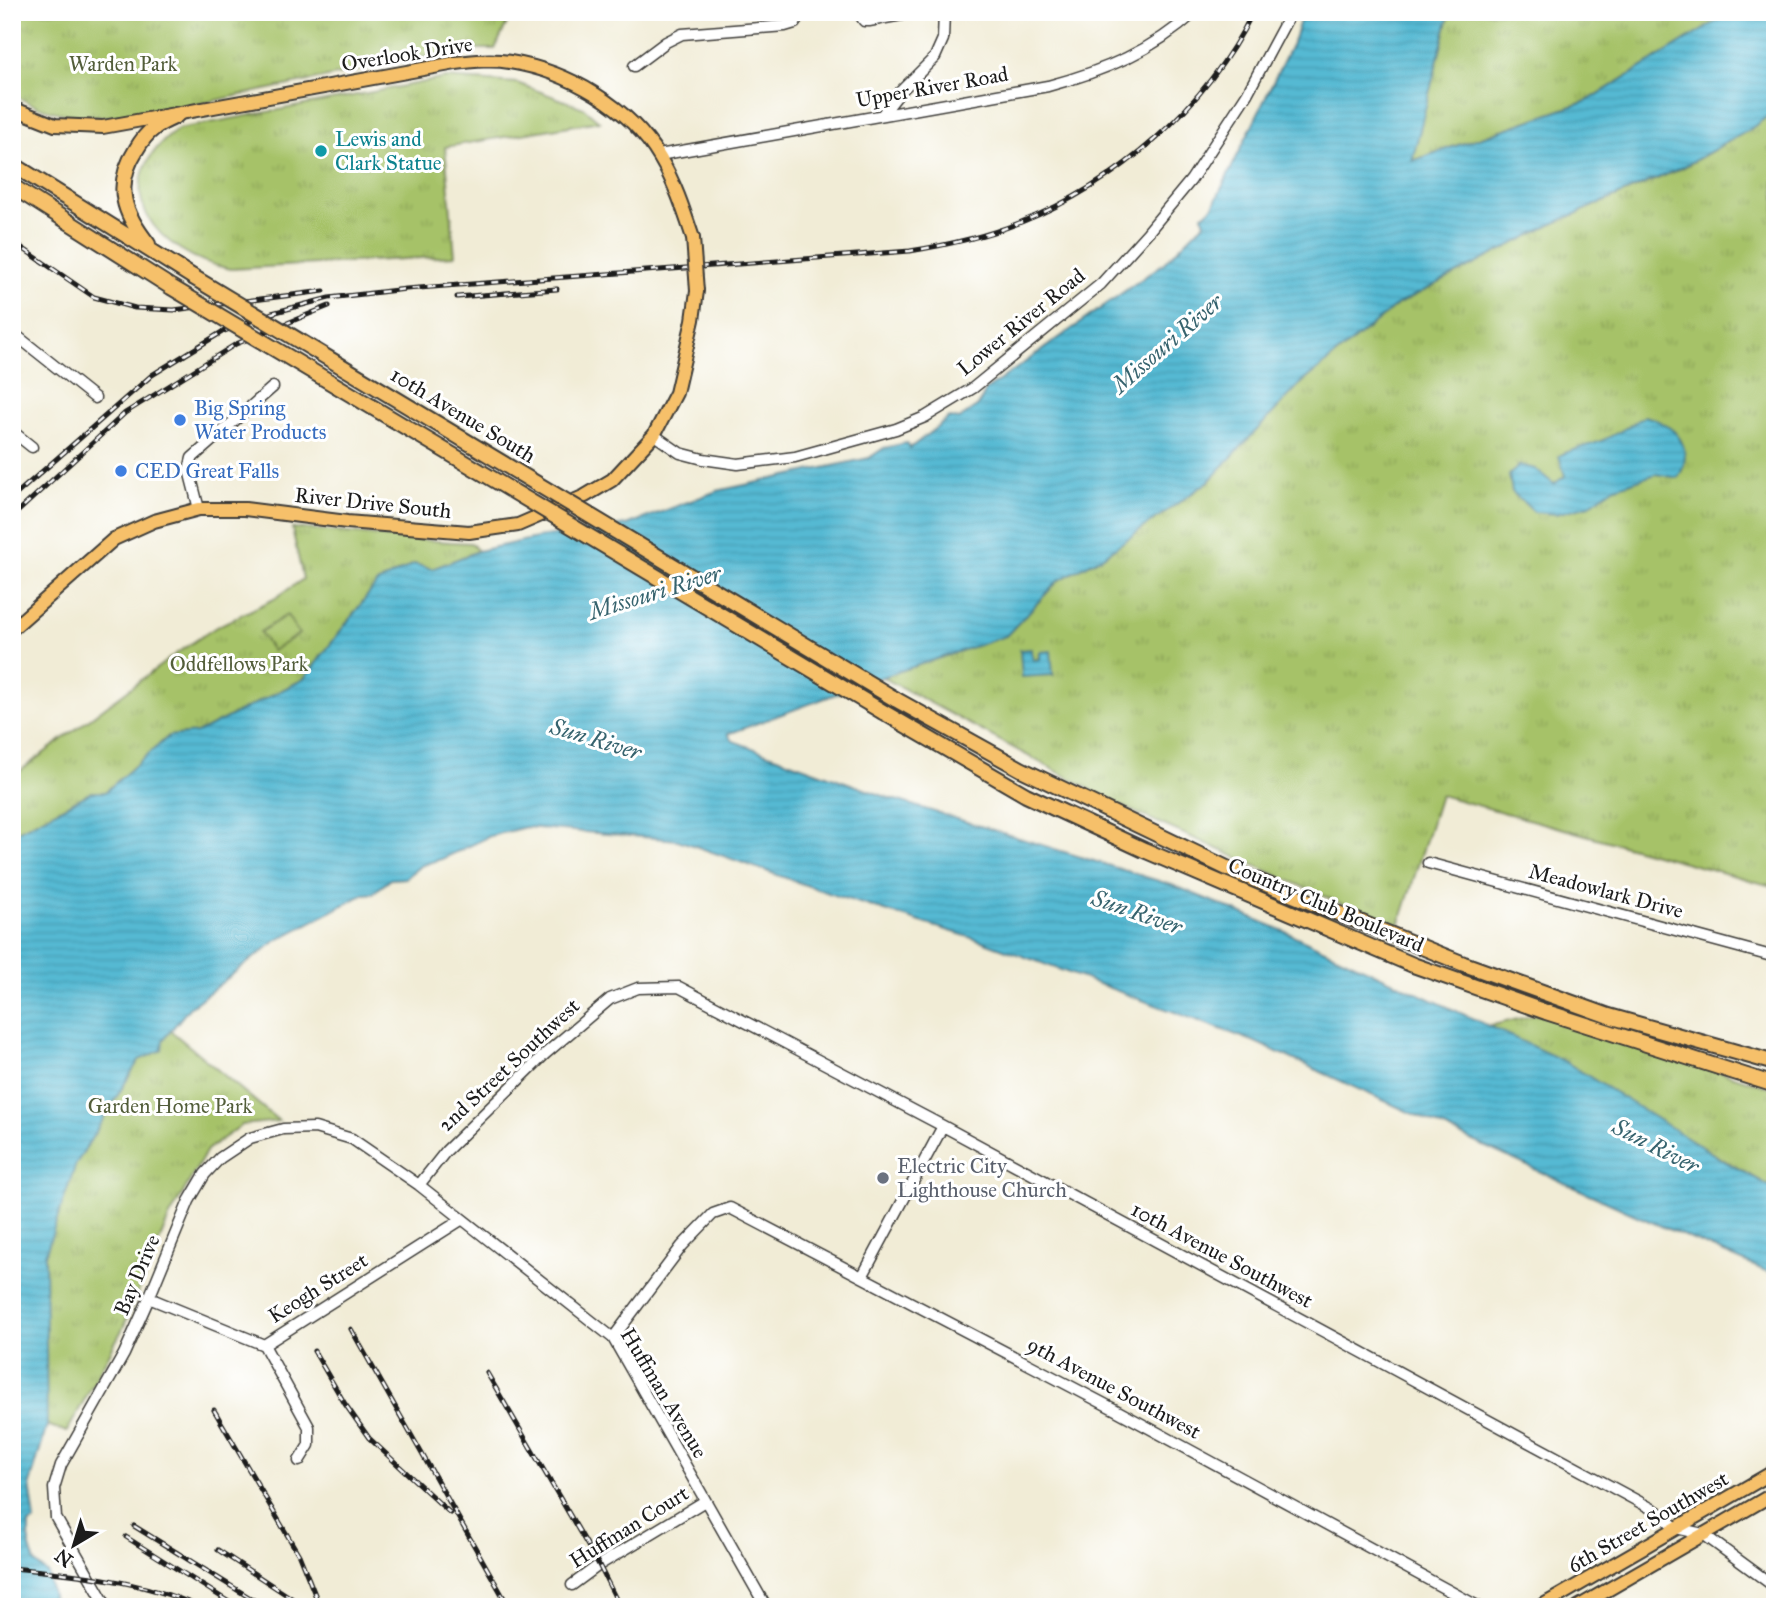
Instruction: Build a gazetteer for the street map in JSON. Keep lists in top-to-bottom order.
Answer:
{
  "streets": {
    "highway": ["10th Avenue South", "Country Club Boulevard"],
    "main road": ["Overlook Drive", "River Drive South", "6th Street Southwest"],
    "street": [
      "Upper River Road",
      "Lower River Road",
      "Meadowlark Drive",
      "2nd Street Southwest",
      "10th Avenue Southwest",
      "Bay Drive",
      "Keogh Street",
      "9th Avenue Southwest",
      "Huffman Avenue",
      "Huffman Court"
    ]
  },
  "crossings": [
    ["Overlook Drive", "Upper River Road"],
    ["Overlook Drive", "Lower River Road"],
    ["Overlook Drive", "River Drive South"],
    ["10th Avenue South", "Country Club Boulevard"],
    ["2nd Street Southwest", "10th Avenue Southwest"],
    ["2nd Street Southwest", "Bay Drive"],
    ["2nd Street Southwest", "Huffman Avenue"],
    ["10th Avenue Southwest", "6th Street Southwest"],
    ["Bay Drive", "Keogh Street"],
    ["Bay Drive", "Huffman Avenue"],
    ["Keogh Street", "Huffman Avenue"],
    ["9th Avenue Southwest", "Huffman Avenue"],
    ["Huffman Avenue", "Huffman Court"]
  ],
  "water": ["Missouri River", "Sun River"],
  "parks": ["Warden Park", "Oddfellows Park", "Garden Home Park"],
  "places": [
    "Lewis and Clark Statue",
    "Big Spring Water Products",
    "CED Great Falls",
    "Electric City Lighthouse Church"
  ],
  "north": "bottom left"
}
